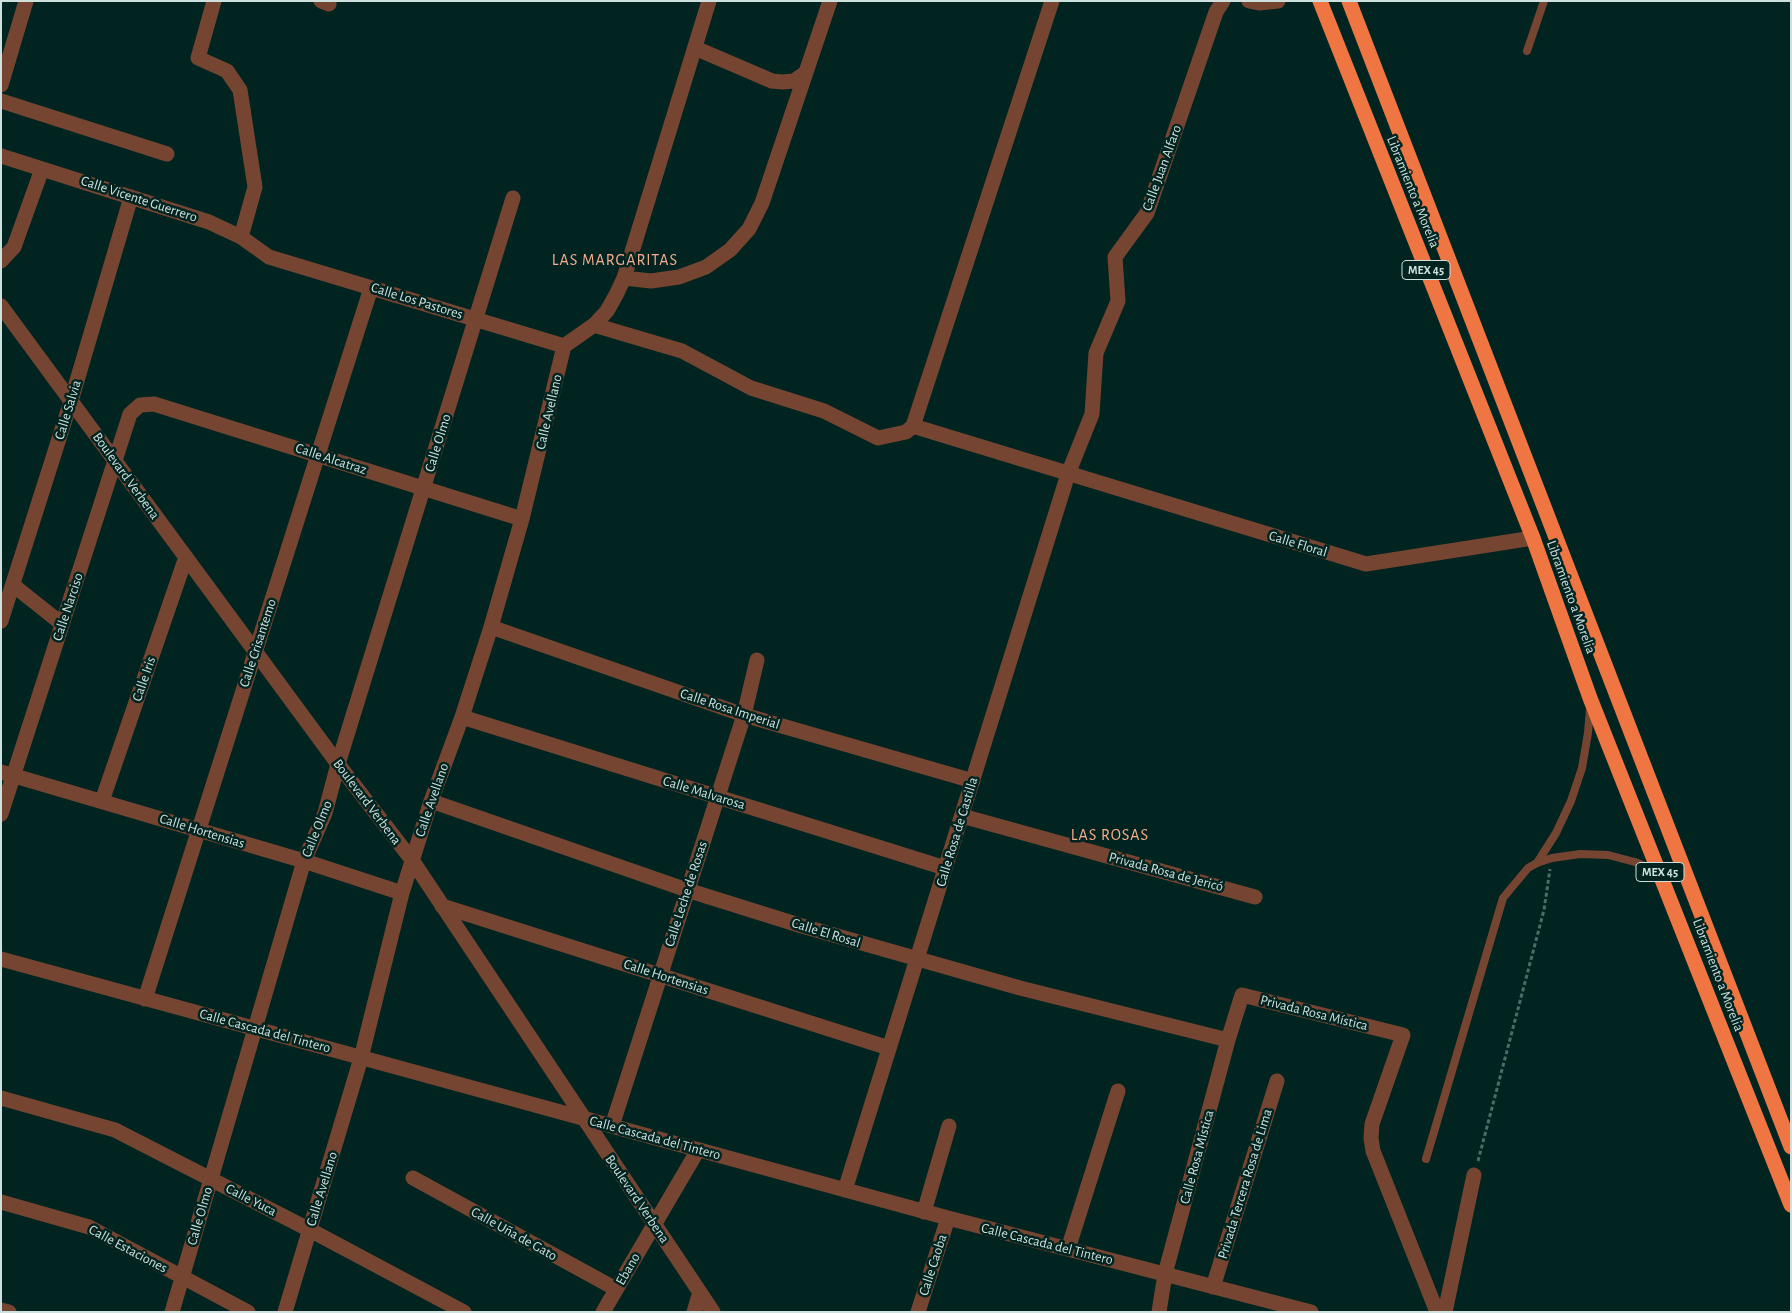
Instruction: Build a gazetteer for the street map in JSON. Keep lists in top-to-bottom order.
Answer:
{
  "streets": {
    "highway": ["Libramiento a Morelia", "MEX 45"],
    "street": [
      "Calle Juan Alfaro",
      "Calle Vicente Guerrero",
      "Calle Los Pastores",
      "Calle Salvia",
      "Calle Avellano",
      "Calle Olmo",
      "Calle Alcatraz",
      "Boulevard Verbena",
      "Calle Floral",
      "Calle Narciso",
      "Calle Crisantemo",
      "Calle Iris",
      "Calle Rosa Imperial",
      "Calle Malvarosa",
      "Calle Hortensias",
      "Calle Rosa de Castilla",
      "Privada Rosa de Jericó",
      "Calle Leche de Rosas",
      "Calle El Rosal",
      "Privada Rosa Mística",
      "Calle Cascada del Tintero",
      "Calle Rosa Mística",
      "Privada Tercera Rosa de Lima",
      "Calle Yuca",
      "Calle Uña de Gato",
      "Calle Estaciones",
      "Calle Caoba",
      "Ebano"
    ]
  },
  "crossings": [
    ["Calle Juan Alfaro", "Calle Floral"],
    ["Calle Juan Alfaro", "Calle Rosa de Castilla"],
    ["Libramiento a Morelia", "Calle Floral"],
    ["Calle Vicente Guerrero", "Calle Los Pastores"],
    ["Calle Vicente Guerrero", "Calle Salvia"],
    ["Calle Los Pastores", "Calle Avellano"],
    ["Calle Los Pastores", "Calle Olmo"],
    ["Calle Los Pastores", "Calle Crisantemo"],
    ["Calle Salvia", "Boulevard Verbena"],
    ["Calle Avellano", "Calle Alcatraz"],
    ["Calle Avellano", "Boulevard Verbena"],
    ["Calle Avellano", "Calle Rosa Imperial"],
    ["Calle Avellano", "Calle Malvarosa"],
    ["Calle Avellano", "Calle Hortensias"],
    ["Calle Avellano", "Calle El Rosal"],
    ["Calle Avellano", "Calle Cascada del Tintero"],
    ["Calle Avellano", "Calle Yuca"],
    ["Calle Olmo", "Calle Alcatraz"],
    ["Calle Olmo", "Boulevard Verbena"],
    ["Calle Olmo", "Calle Hortensias"],
    ["Calle Olmo", "Calle Cascada del Tintero"],
    ["Calle Olmo", "Calle Yuca"],
    ["Calle Olmo", "Calle Estaciones"],
    ["Calle Alcatraz", "Calle Narciso"],
    ["Calle Alcatraz", "Calle Crisantemo"],
    ["Boulevard Verbena", "Calle Narciso"],
    ["Boulevard Verbena", "Calle Crisantemo"],
    ["Boulevard Verbena", "Calle Iris"],
    ["Boulevard Verbena", "Calle Hortensias"],
    ["Boulevard Verbena", "Calle Cascada del Tintero"],
    ["Boulevard Verbena", "Ebano"],
    ["Calle Floral", "Calle Rosa de Castilla"],
    ["Calle Narciso", "Calle Hortensias"],
    ["Calle Crisantemo", "Calle Hortensias"],
    ["Calle Crisantemo", "Calle Cascada del Tintero"],
    ["Calle Iris", "Calle Hortensias"],
    ["Calle Rosa Imperial", "Calle Rosa de Castilla"],
    ["Calle Rosa Imperial", "Calle Leche de Rosas"],
    ["Calle Malvarosa", "Calle Rosa de Castilla"],
    ["Calle Malvarosa", "Calle Leche de Rosas"],
    ["Calle Hortensias", "Calle Rosa de Castilla"],
    ["Calle Hortensias", "Calle Leche de Rosas"],
    ["Calle Rosa de Castilla", "Privada Rosa de Jericó"],
    ["Calle Rosa de Castilla", "Calle El Rosal"],
    ["Calle Rosa de Castilla", "Calle Cascada del Tintero"],
    ["Calle Leche de Rosas", "Calle El Rosal"],
    ["Calle Leche de Rosas", "Calle Cascada del Tintero"],
    ["Calle El Rosal", "Privada Rosa Mística"],
    ["Calle El Rosal", "Calle Rosa Mística"],
    ["Privada Rosa Mística", "Calle Rosa Mística"],
    ["Calle Cascada del Tintero", "Calle Rosa Mística"],
    ["Calle Cascada del Tintero", "Privada Tercera Rosa de Lima"],
    ["Calle Cascada del Tintero", "Calle Caoba"],
    ["Calle Cascada del Tintero", "Ebano"],
    ["Calle Uña de Gato", "Ebano"]
  ],
  "districts": ["LAS MARGARITAS", "LAS ROSAS"]
}
